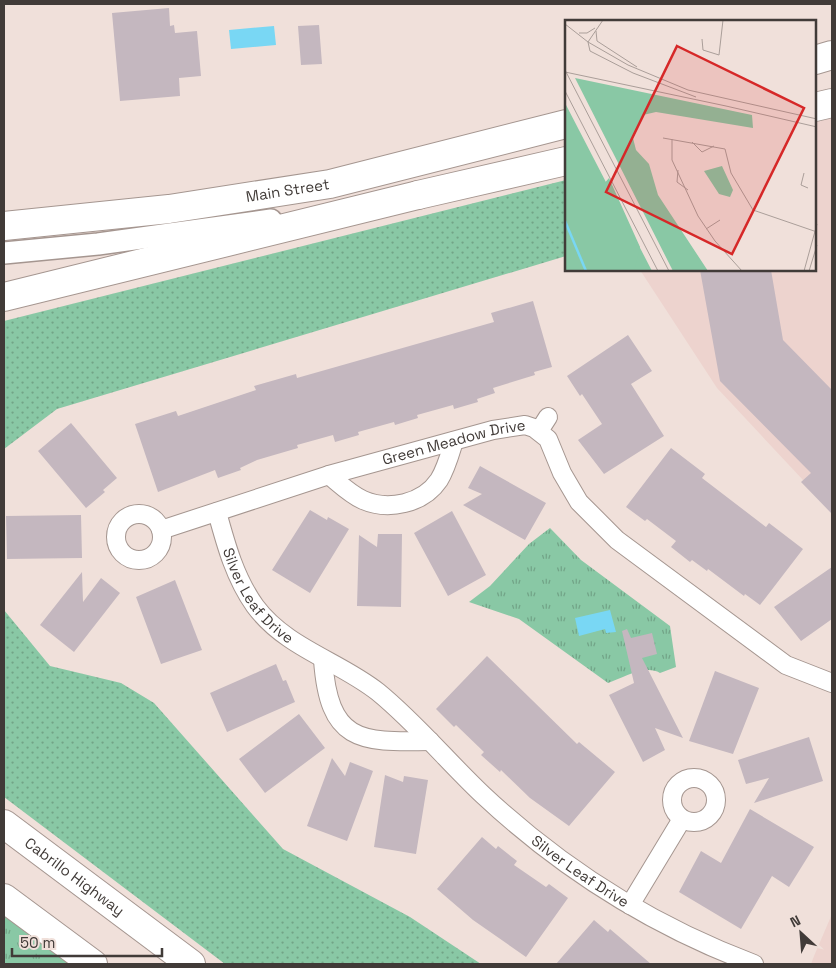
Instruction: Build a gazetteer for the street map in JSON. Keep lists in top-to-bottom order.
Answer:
{
  "streets": {
    "main road": ["Main Street", "Cabrillo Highway"],
    "street": ["Green Meadow Drive", "Silver Leaf Drive"]
  },
  "crossings": [
    ["Green Meadow Drive", "Silver Leaf Drive"]
  ],
  "scale_bar": "50 m",
  "north": "top left"
}
